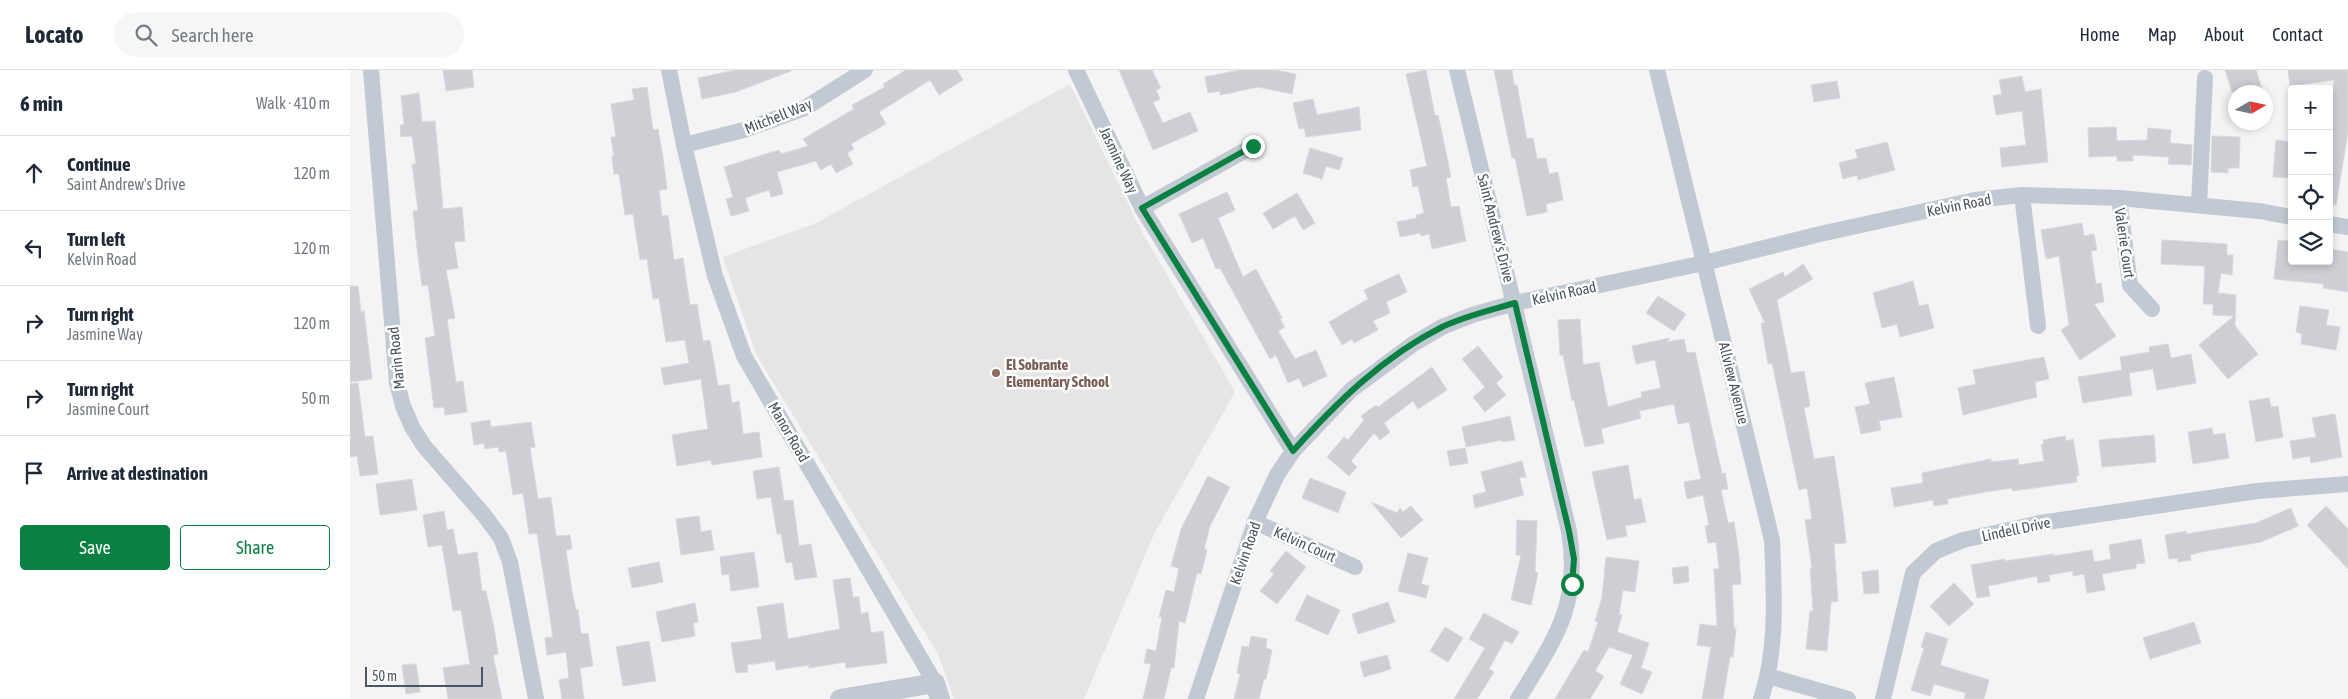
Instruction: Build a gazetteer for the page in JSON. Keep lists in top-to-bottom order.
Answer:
{
  "streets": {
    "street": [
      "Mitchell Way",
      "Jasmine Way",
      "Kelvin Road",
      "Saint Andrew's Drive",
      "Valerie Court",
      "Marin Road",
      "Allview Avenue",
      "Manor Road",
      "Lindell Drive",
      "Kelvin Court"
    ]
  },
  "crossings": [
    ["Mitchell Way", "Manor Road"],
    ["Jasmine Way", "Kelvin Road"],
    ["Kelvin Road", "Saint Andrew's Drive"],
    ["Kelvin Road", "Valerie Court"],
    ["Kelvin Road", "Allview Avenue"],
    ["Kelvin Road", "Kelvin Court"]
  ],
  "places": ["El Sobrante Elementary School"],
  "scale_bar": "50 m",
  "north": "right",
  "page": {
    "header": "Locato",
    "search": "Search here",
    "nav": [
      "Home",
      "Map",
      "About",
      "Contact"
    ],
    "heading": ["6 min", "Walk · 410 m"],
    "map_buttons": ["+", "−"],
    "list": [
      ["Continue", "Saint Andrew's Drive", "120 m"],
      ["Turn left", "Kelvin Road", "120 m"],
      ["Turn right", "Jasmine Way", "120 m"],
      ["Turn right", "Jasmine Court", "50 m"],
      "Arrive at destination"
    ],
    "buttons": ["Save", "Share"],
    "scale": "50 m"
  }
}
